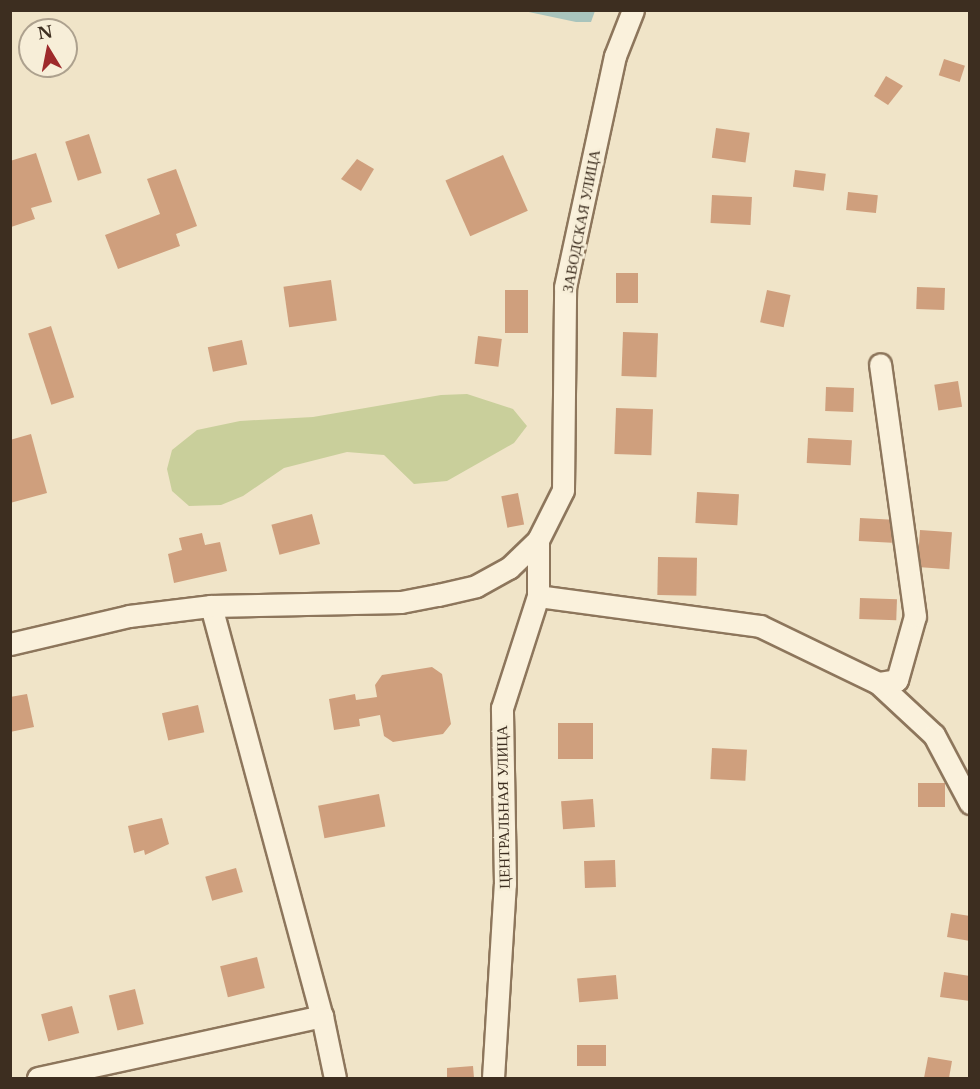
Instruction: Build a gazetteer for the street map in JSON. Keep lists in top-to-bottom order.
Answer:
{
  "streets": {
    "street": ["ЗАВОДСКАЯ УЛИЦА", "ЦЕНТРАЛЬНАЯ УЛИЦА"]
  },
  "crossings": [
    ["ЗАВОДСКАЯ УЛИЦА", "ЦЕНТРАЛЬНАЯ УЛИЦА"]
  ],
  "north": "top"
}
